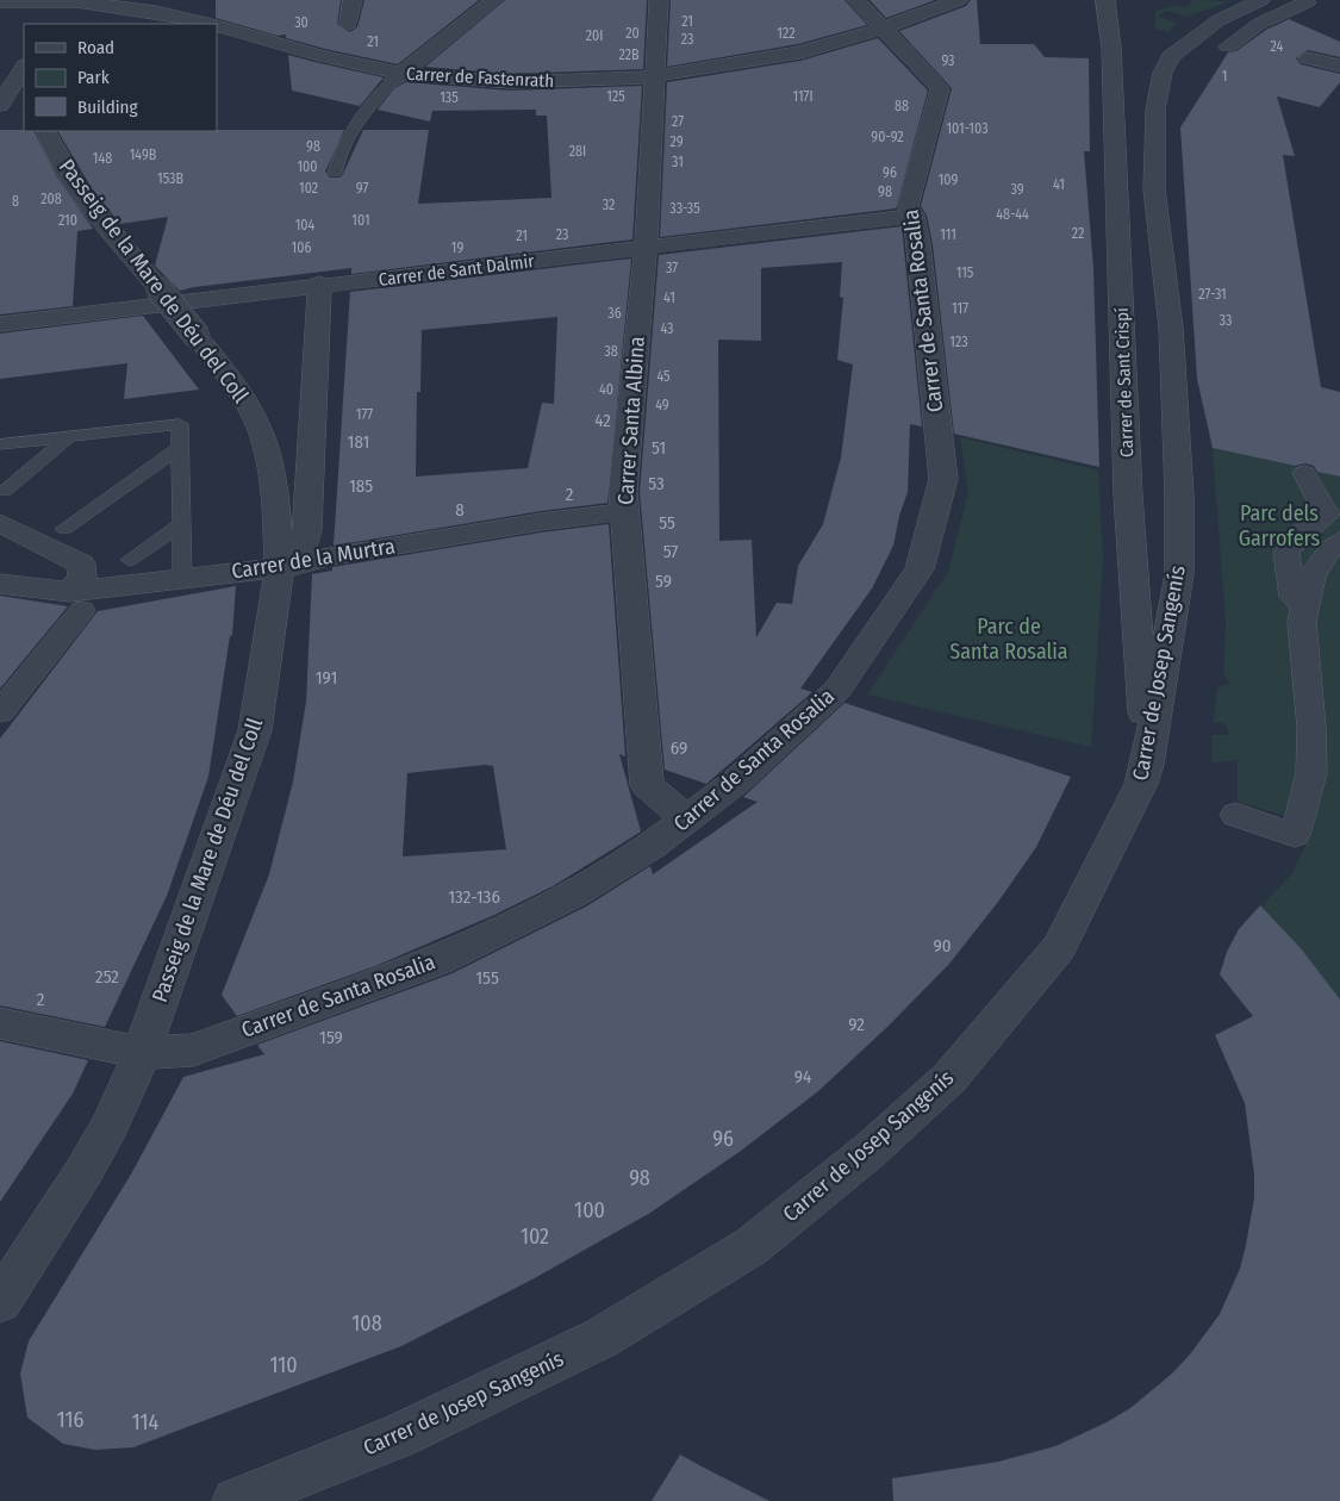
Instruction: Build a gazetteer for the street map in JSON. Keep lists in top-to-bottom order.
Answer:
{
  "streets": {
    "street": [
      "Carrer de Fastenrath",
      "Carrer de Sant Dalmir",
      "Passeig de la Mare de Déu del Coll",
      "Carrer de Santa Rosalia",
      "Carrer de Sant Crispí",
      "Carrer Santa Albina",
      "Carrer de la Murtra",
      "Carrer de Josep Sangenís"
    ]
  },
  "crossings": [
    ["Carrer de Fastenrath", "Carrer de Santa Rosalia"],
    ["Carrer de Fastenrath", "Carrer Santa Albina"],
    ["Carrer de Sant Dalmir", "Passeig de la Mare de Déu del Coll"],
    ["Carrer de Sant Dalmir", "Carrer de Santa Rosalia"],
    ["Carrer de Sant Dalmir", "Carrer Santa Albina"],
    ["Passeig de la Mare de Déu del Coll", "Carrer de Santa Rosalia"],
    ["Passeig de la Mare de Déu del Coll", "Carrer de la Murtra"],
    ["Carrer de Santa Rosalia", "Carrer Santa Albina"],
    ["Carrer de Sant Crispí", "Carrer de Josep Sangenís"],
    ["Carrer Santa Albina", "Carrer de la Murtra"]
  ],
  "parks": ["Parc dels Garrofers", "Parc de Santa Rosalia"],
  "house_numbers": [
    "21",
    "30",
    "20",
    "122",
    "20I",
    "23",
    "21",
    "24",
    "22B",
    "93",
    "1",
    "125",
    "117I",
    "135",
    "88",
    "27",
    "101-103",
    "90-92",
    "29",
    "98",
    "28I",
    "149B",
    "148",
    "31",
    "100",
    "96",
    "153B",
    "109",
    "41",
    "102",
    "97",
    "39",
    "98",
    "208",
    "8",
    "32",
    "33-35",
    "48-44",
    "210",
    "101",
    "104",
    "22",
    "23",
    "111",
    "21",
    "106",
    "19",
    "37",
    "115",
    "27-31",
    "41",
    "117",
    "36",
    "33",
    "43",
    "123",
    "38",
    "45",
    "40",
    "49",
    "177",
    "42",
    "181",
    "51",
    "53",
    "185",
    "2",
    "8",
    "55",
    "57",
    "59",
    "191",
    "69",
    "132-136",
    "90",
    "252",
    "155",
    "2",
    "92",
    "159",
    "94",
    "96",
    "98",
    "100",
    "102",
    "108",
    "110",
    "116",
    "114"
  ],
  "legend": ["Road", "Park", "Building"]
}
